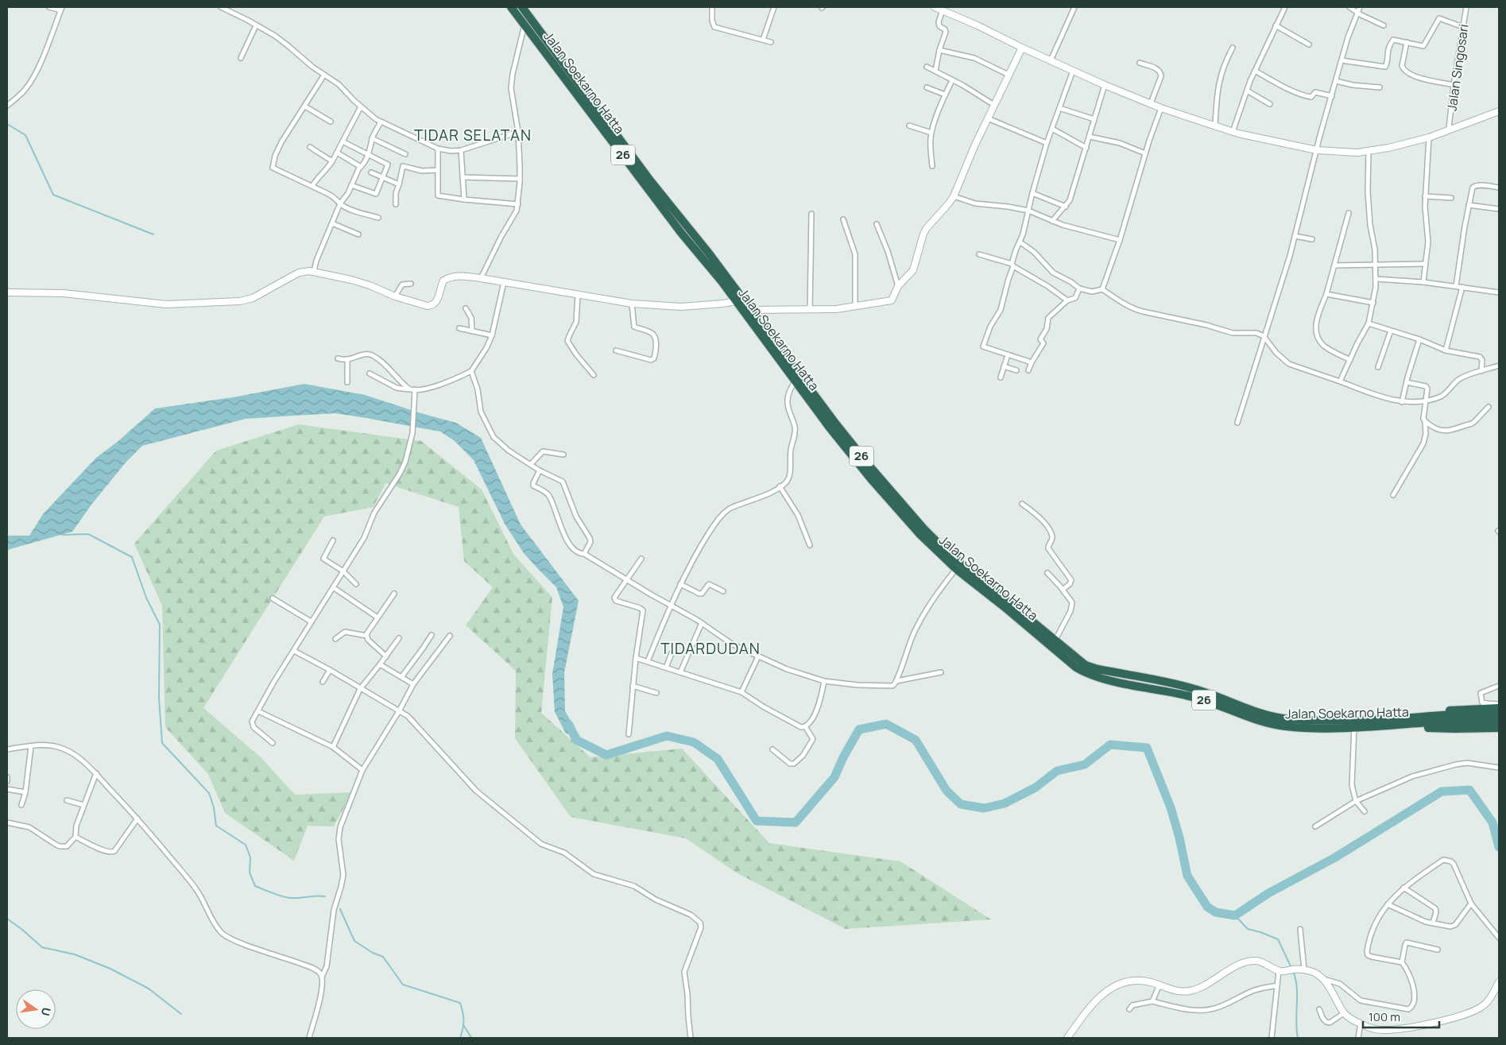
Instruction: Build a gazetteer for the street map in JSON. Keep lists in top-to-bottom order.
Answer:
{
  "streets": {
    "highway": ["Jalan Soekarno Hatta", "26"],
    "street": ["Jalan Singosari"]
  },
  "districts": ["TIDAR SELATAN", "TIDARDUDAN"],
  "scale_bar": "100 m",
  "north": "right"
}
